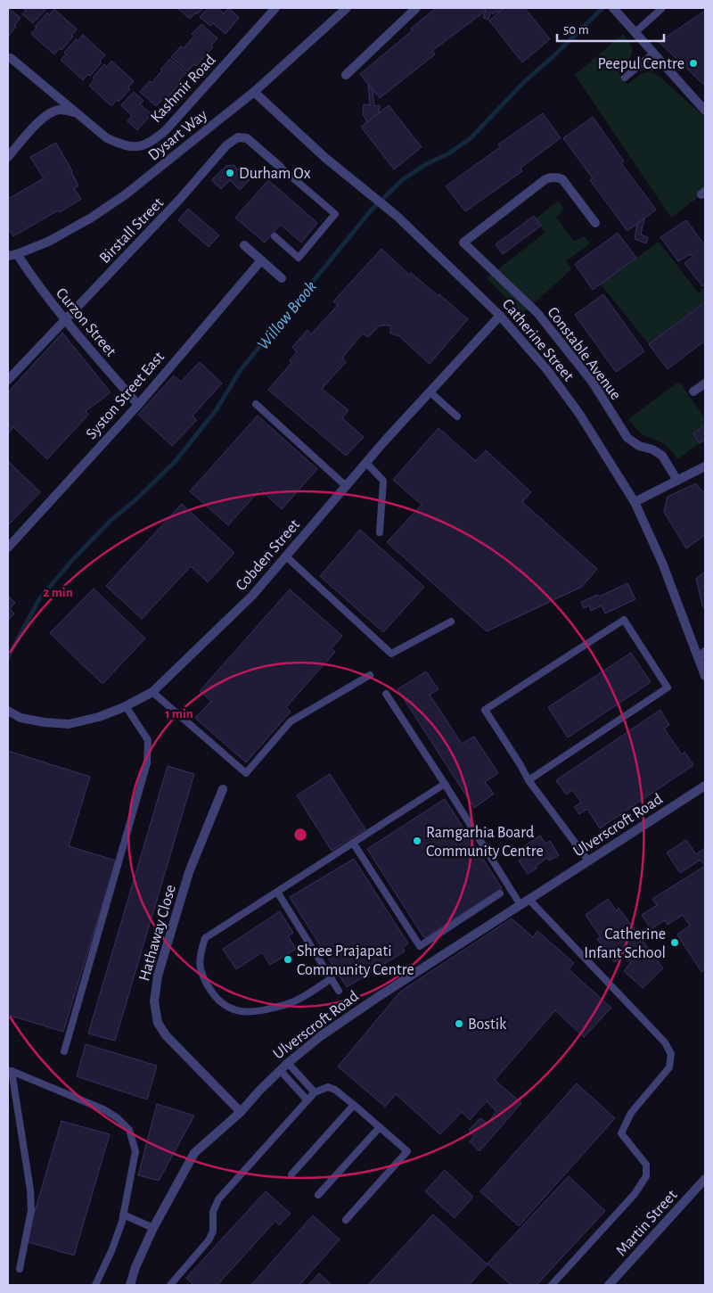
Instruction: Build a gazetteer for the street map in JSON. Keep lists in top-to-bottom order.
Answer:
{
  "streets": {
    "street": [
      "Kashmir Road",
      "Dysart Way",
      "Birstall Street",
      "Curzon Street",
      "Catherine Street",
      "Constable Avenue",
      "Syston Street East",
      "Cobden Street",
      "Ulverscroft Road",
      "Hathaway Close",
      "Martin Street"
    ]
  },
  "crossings": [
    ["Dysart Way", "Curzon Street"],
    ["Dysart Way", "Catherine Street"],
    ["Birstall Street", "Curzon Street"],
    ["Curzon Street", "Syston Street East"],
    ["Catherine Street", "Cobden Street"],
    ["Ulverscroft Road", "Hathaway Close"]
  ],
  "water": ["Willow Brook"],
  "places": [
    "Peepul Centre",
    "Durham Ox",
    "Ramgarhia Board Community Centre",
    "Catherine Infant School",
    "Shree Prajapati Community Centre",
    "Bostik"
  ],
  "scale_bar": "50 m",
  "rings": ["2 min", "1 min"]
}
